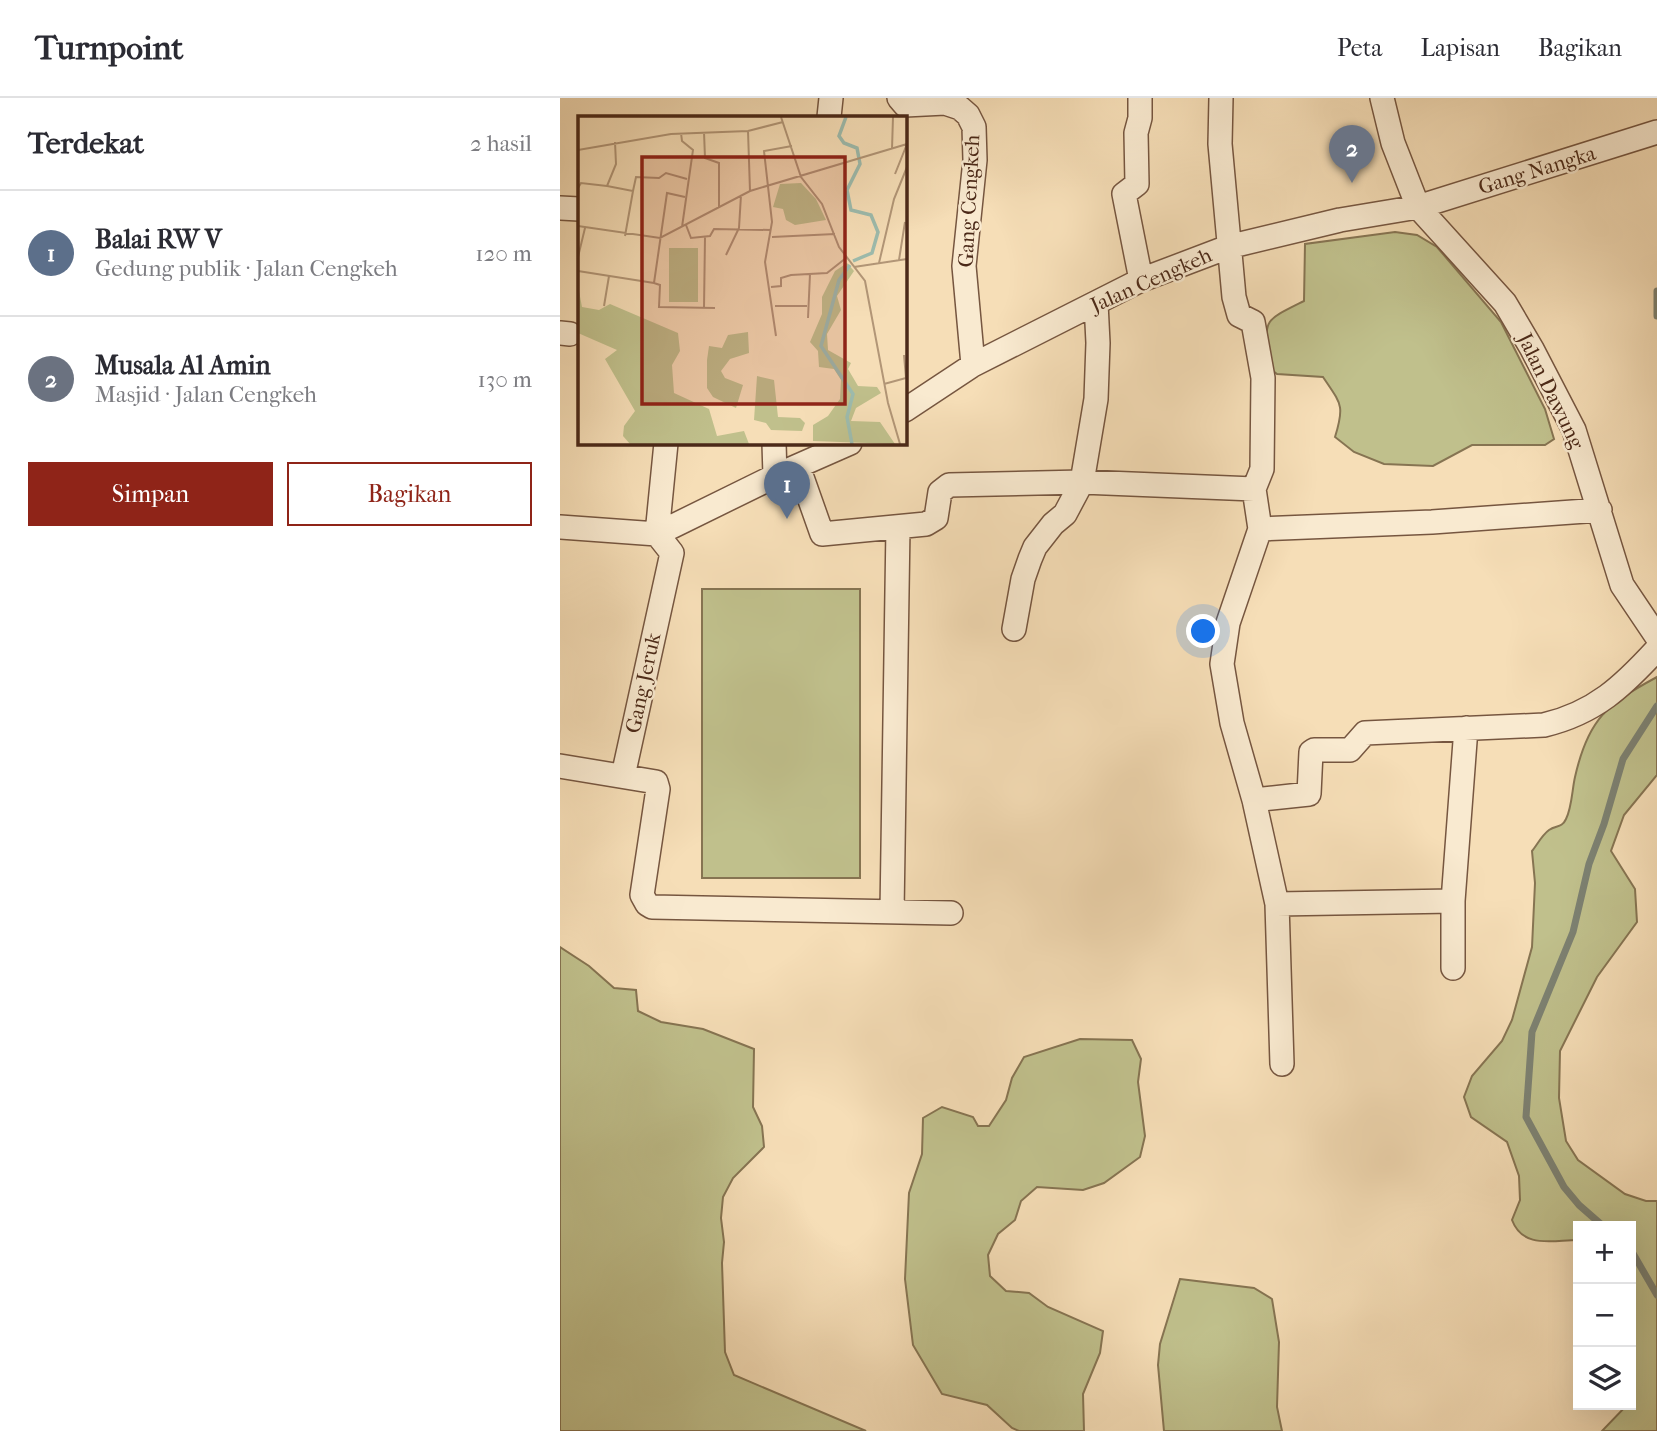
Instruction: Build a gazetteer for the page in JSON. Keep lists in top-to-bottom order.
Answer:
{
  "streets": {
    "street": [
      "Gang Nangka",
      "Gang Cengkeh",
      "Jalan Cengkeh",
      "Jalan Dawung",
      "Gang Jeruk"
    ]
  },
  "crossings": [
    ["Gang Nangka", "Jalan Cengkeh"],
    ["Gang Nangka", "Jalan Dawung"],
    ["Gang Cengkeh", "Jalan Cengkeh"],
    ["Jalan Cengkeh", "Jalan Dawung"]
  ],
  "page": {
    "header": "Turnpoint",
    "nav": ["Peta", "Lapisan", "Bagikan"],
    "heading": ["Terdekat", "2 hasil"],
    "pins": ["2", "1"],
    "list": [
      {
        "mark": "1",
        "name": "Balai RW V",
        "note": "Gedung publik · Jalan Cengkeh",
        "value": "120 m"
      },
      {
        "mark": "2",
        "name": "Musala Al Amin",
        "note": "Masjid · Jalan Cengkeh",
        "value": "130 m"
      }
    ],
    "buttons": ["Simpan", "Bagikan"],
    "map_buttons": ["+", "−"]
  }
}
